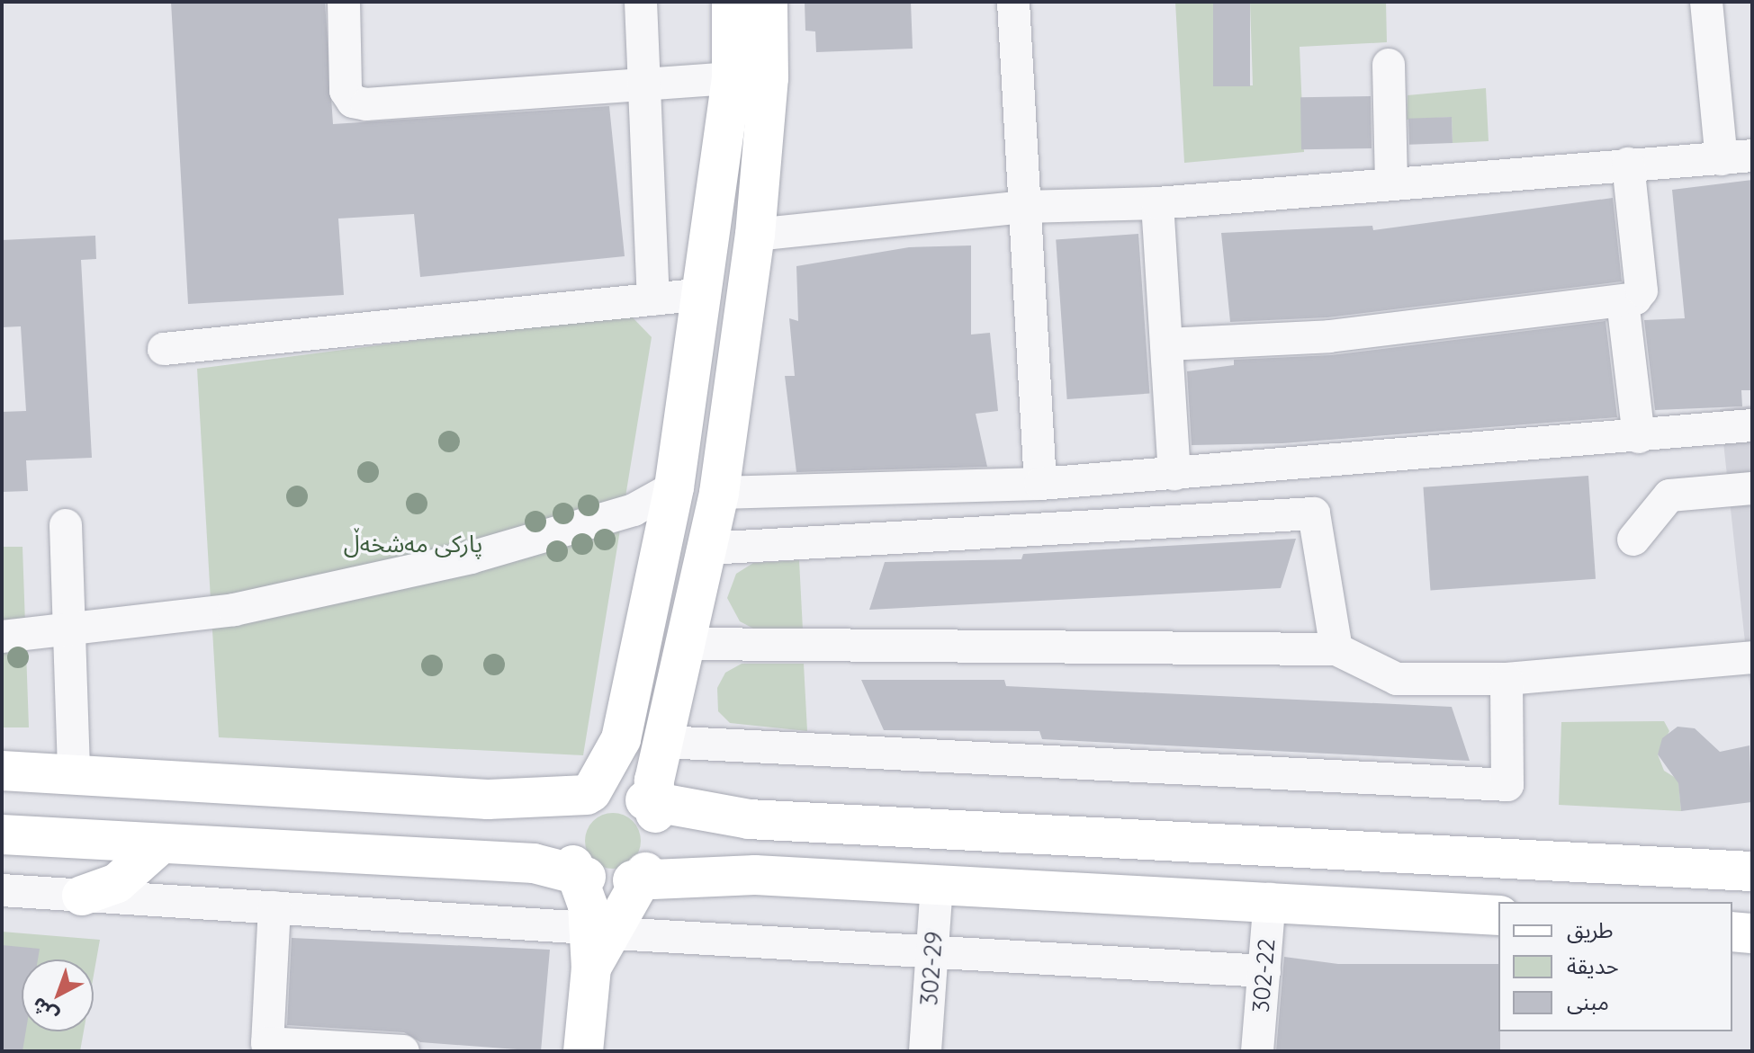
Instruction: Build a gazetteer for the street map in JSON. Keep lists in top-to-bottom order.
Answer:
{
  "streets": {
    "street": ["302-29", "302-22"]
  },
  "parks": ["پارکی مەشخەڵ"],
  "legend": ["طريق", "حديقة", "مبنى"],
  "north": "bottom left"
}
